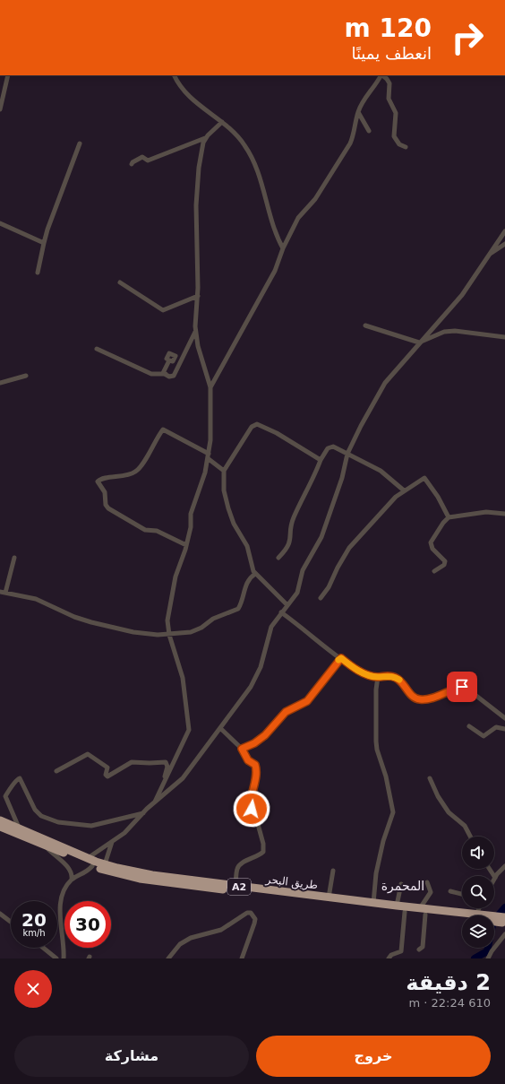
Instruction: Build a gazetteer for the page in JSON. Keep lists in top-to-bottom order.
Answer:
{
  "streets": {
    "highway": ["طريق البحر", "A2"]
  },
  "districts": ["المحمرة"],
  "page": {
    "turn": ["120 m", "انعطف يمينًا"],
    "speed": "20 km/h",
    "limit": "30",
    "heading": ["2 دقيقة", "610 m · 22:24"],
    "buttons": ["خروج", "مشاركة"]
  }
}
